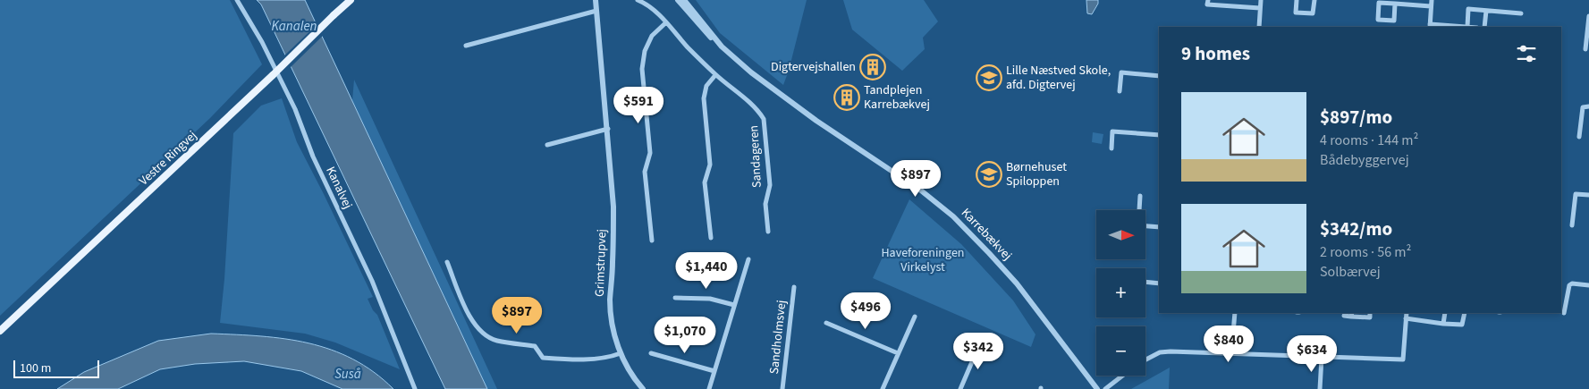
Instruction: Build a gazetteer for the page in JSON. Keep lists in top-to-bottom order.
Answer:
{
  "streets": {
    "main road": ["Vestre Ringvej"],
    "street": [
      "Sandageren",
      "Kanalvej",
      "Karrebækvej",
      "Grimstrupvej",
      "Sandholmsvej"
    ]
  },
  "water": ["Kanalen", "Suså"],
  "parks": ["Haveforeningen Virkelyst"],
  "places": {
    "building": ["Digtervejshallen", "Tandplejen Karrebækvej"],
    "school or university": ["Lille Næstved Skole, afd. Digtervej", "Børnehuset Spiloppen"]
  },
  "scale_bar": "100 m",
  "north": "right",
  "page": {
    "heading": "9 homes",
    "list": [
      {
        "name": "$897/mo",
        "note": "4 rooms · 144 m² · Bådebyggervej"
      },
      {
        "name": "$342/mo",
        "note": "2 rooms · 56 m² · Solbærvej"
      }
    ],
    "price": [
      "$591",
      "$897",
      "$1,440",
      "$496",
      "$897",
      "$1,070",
      "$840",
      "$342",
      "$634"
    ],
    "map_buttons": ["+", "−"],
    "scale": "100 m"
  }
}
